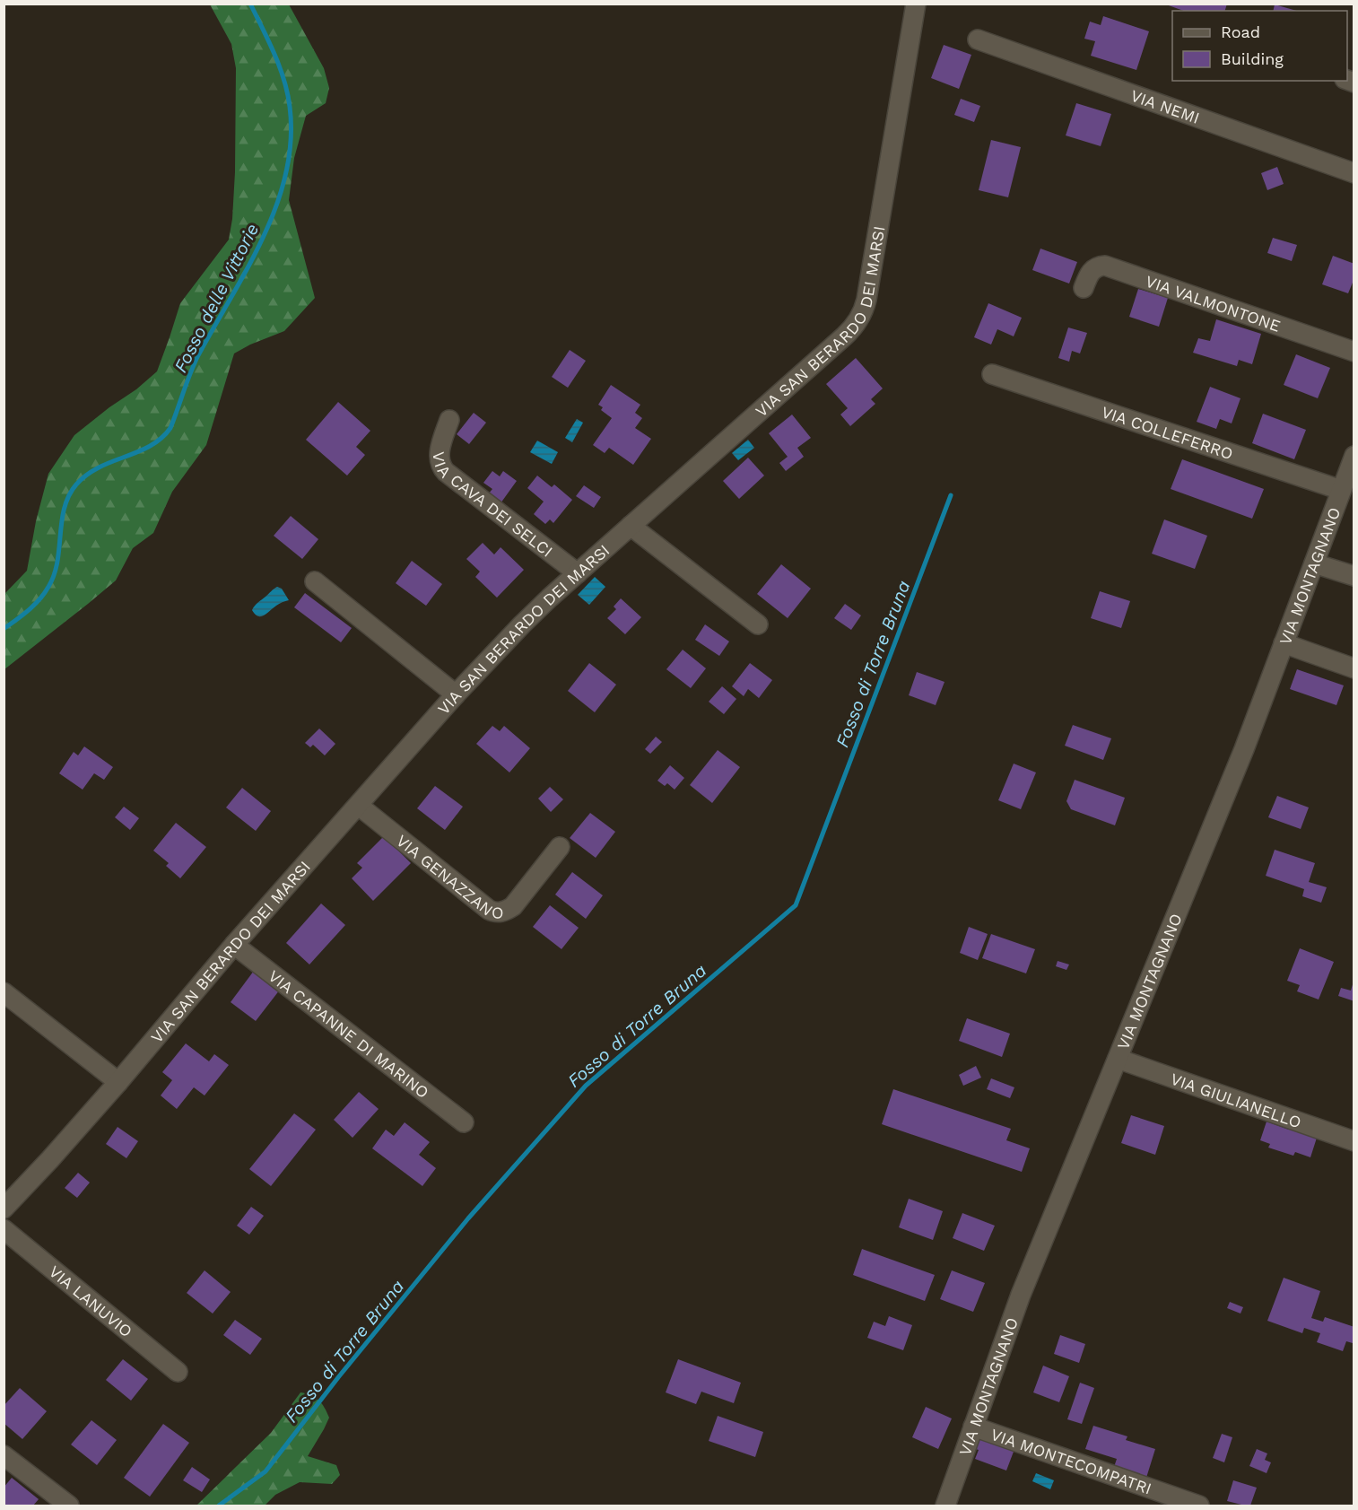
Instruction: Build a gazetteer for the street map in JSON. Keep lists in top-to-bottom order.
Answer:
{
  "streets": {
    "street": [
      "VIA NEMI",
      "VIA VALMONTONE",
      "VIA SAN BERARDO DEI MARSI",
      "VIA COLLEFERRO",
      "VIA CAVA DEI SELCI",
      "VIA MONTAGNANO",
      "VIA GENAZZANO",
      "VIA CAPANNE DI MARINO",
      "VIA GIULIANELLO",
      "VIA LANUVIO",
      "VIA MONTECOMPATRI"
    ]
  },
  "crossings": [
    ["VIA SAN BERARDO DEI MARSI", "VIA CAVA DEI SELCI"],
    ["VIA SAN BERARDO DEI MARSI", "VIA GENAZZANO"],
    ["VIA SAN BERARDO DEI MARSI", "VIA CAPANNE DI MARINO"],
    ["VIA COLLEFERRO", "VIA MONTAGNANO"],
    ["VIA MONTAGNANO", "VIA GIULIANELLO"],
    ["VIA MONTAGNANO", "VIA MONTECOMPATRI"]
  ],
  "water": ["Fosso delle Vittorie", "Fosso di Torre Bruna"],
  "legend": ["Road", "Building"]
}
